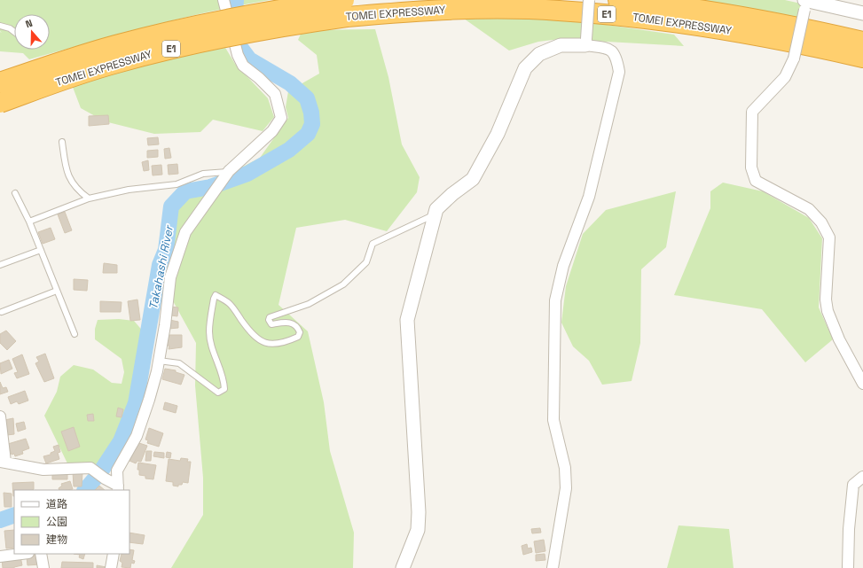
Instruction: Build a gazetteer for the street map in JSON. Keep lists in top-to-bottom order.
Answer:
{
  "streets": {
    "highway": ["TOMEI EXPRESSWAY", "E1"]
  },
  "water": ["Takahashi River"],
  "legend": ["道路", "公園", "建物"],
  "north": "top"
}
